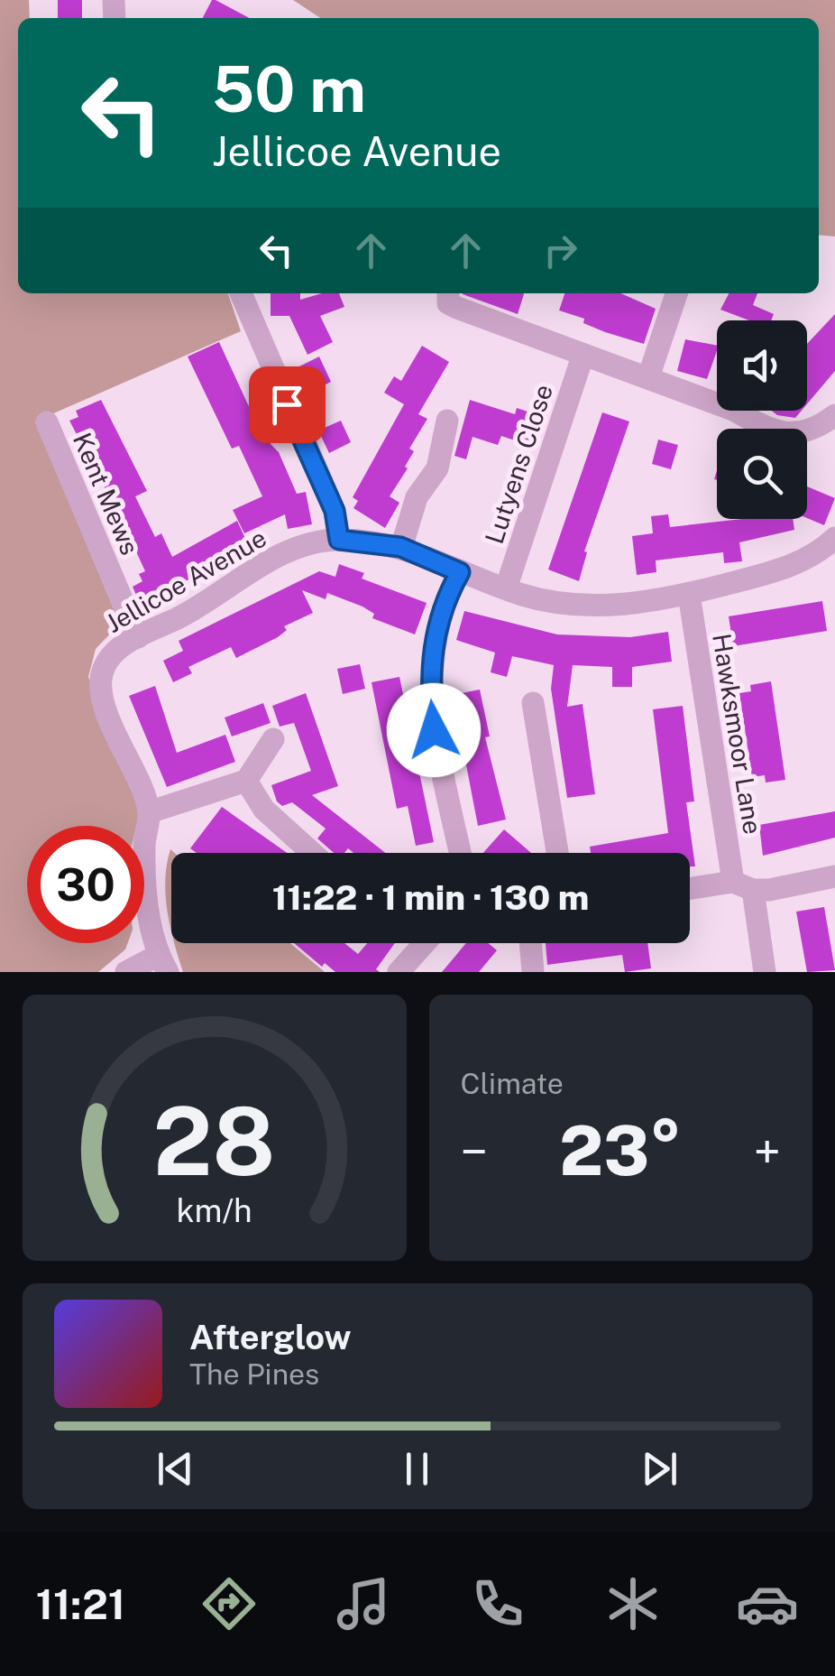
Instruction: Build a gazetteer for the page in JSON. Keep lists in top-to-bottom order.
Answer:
{
  "streets": {
    "street": [
      "Lutyens Close",
      "Kent Mews",
      "Jellicoe Avenue",
      "Hawksmoor Lane"
    ]
  },
  "crossings": [
    ["Lutyens Close", "Jellicoe Avenue"],
    ["Kent Mews", "Jellicoe Avenue"],
    ["Jellicoe Avenue", "Hawksmoor Lane"]
  ],
  "page": {
    "turn": ["50 m", "Jellicoe Avenue"],
    "limit": "30",
    "trip": "11:22 · 1 min · 130 m",
    "tile": "Climate",
    "heat": ["−", "23°", "+"],
    "song": ["Afterglow", "The Pines"],
    "tabs": "11:21",
    "gauge": ["28", "km/h"]
  }
}
